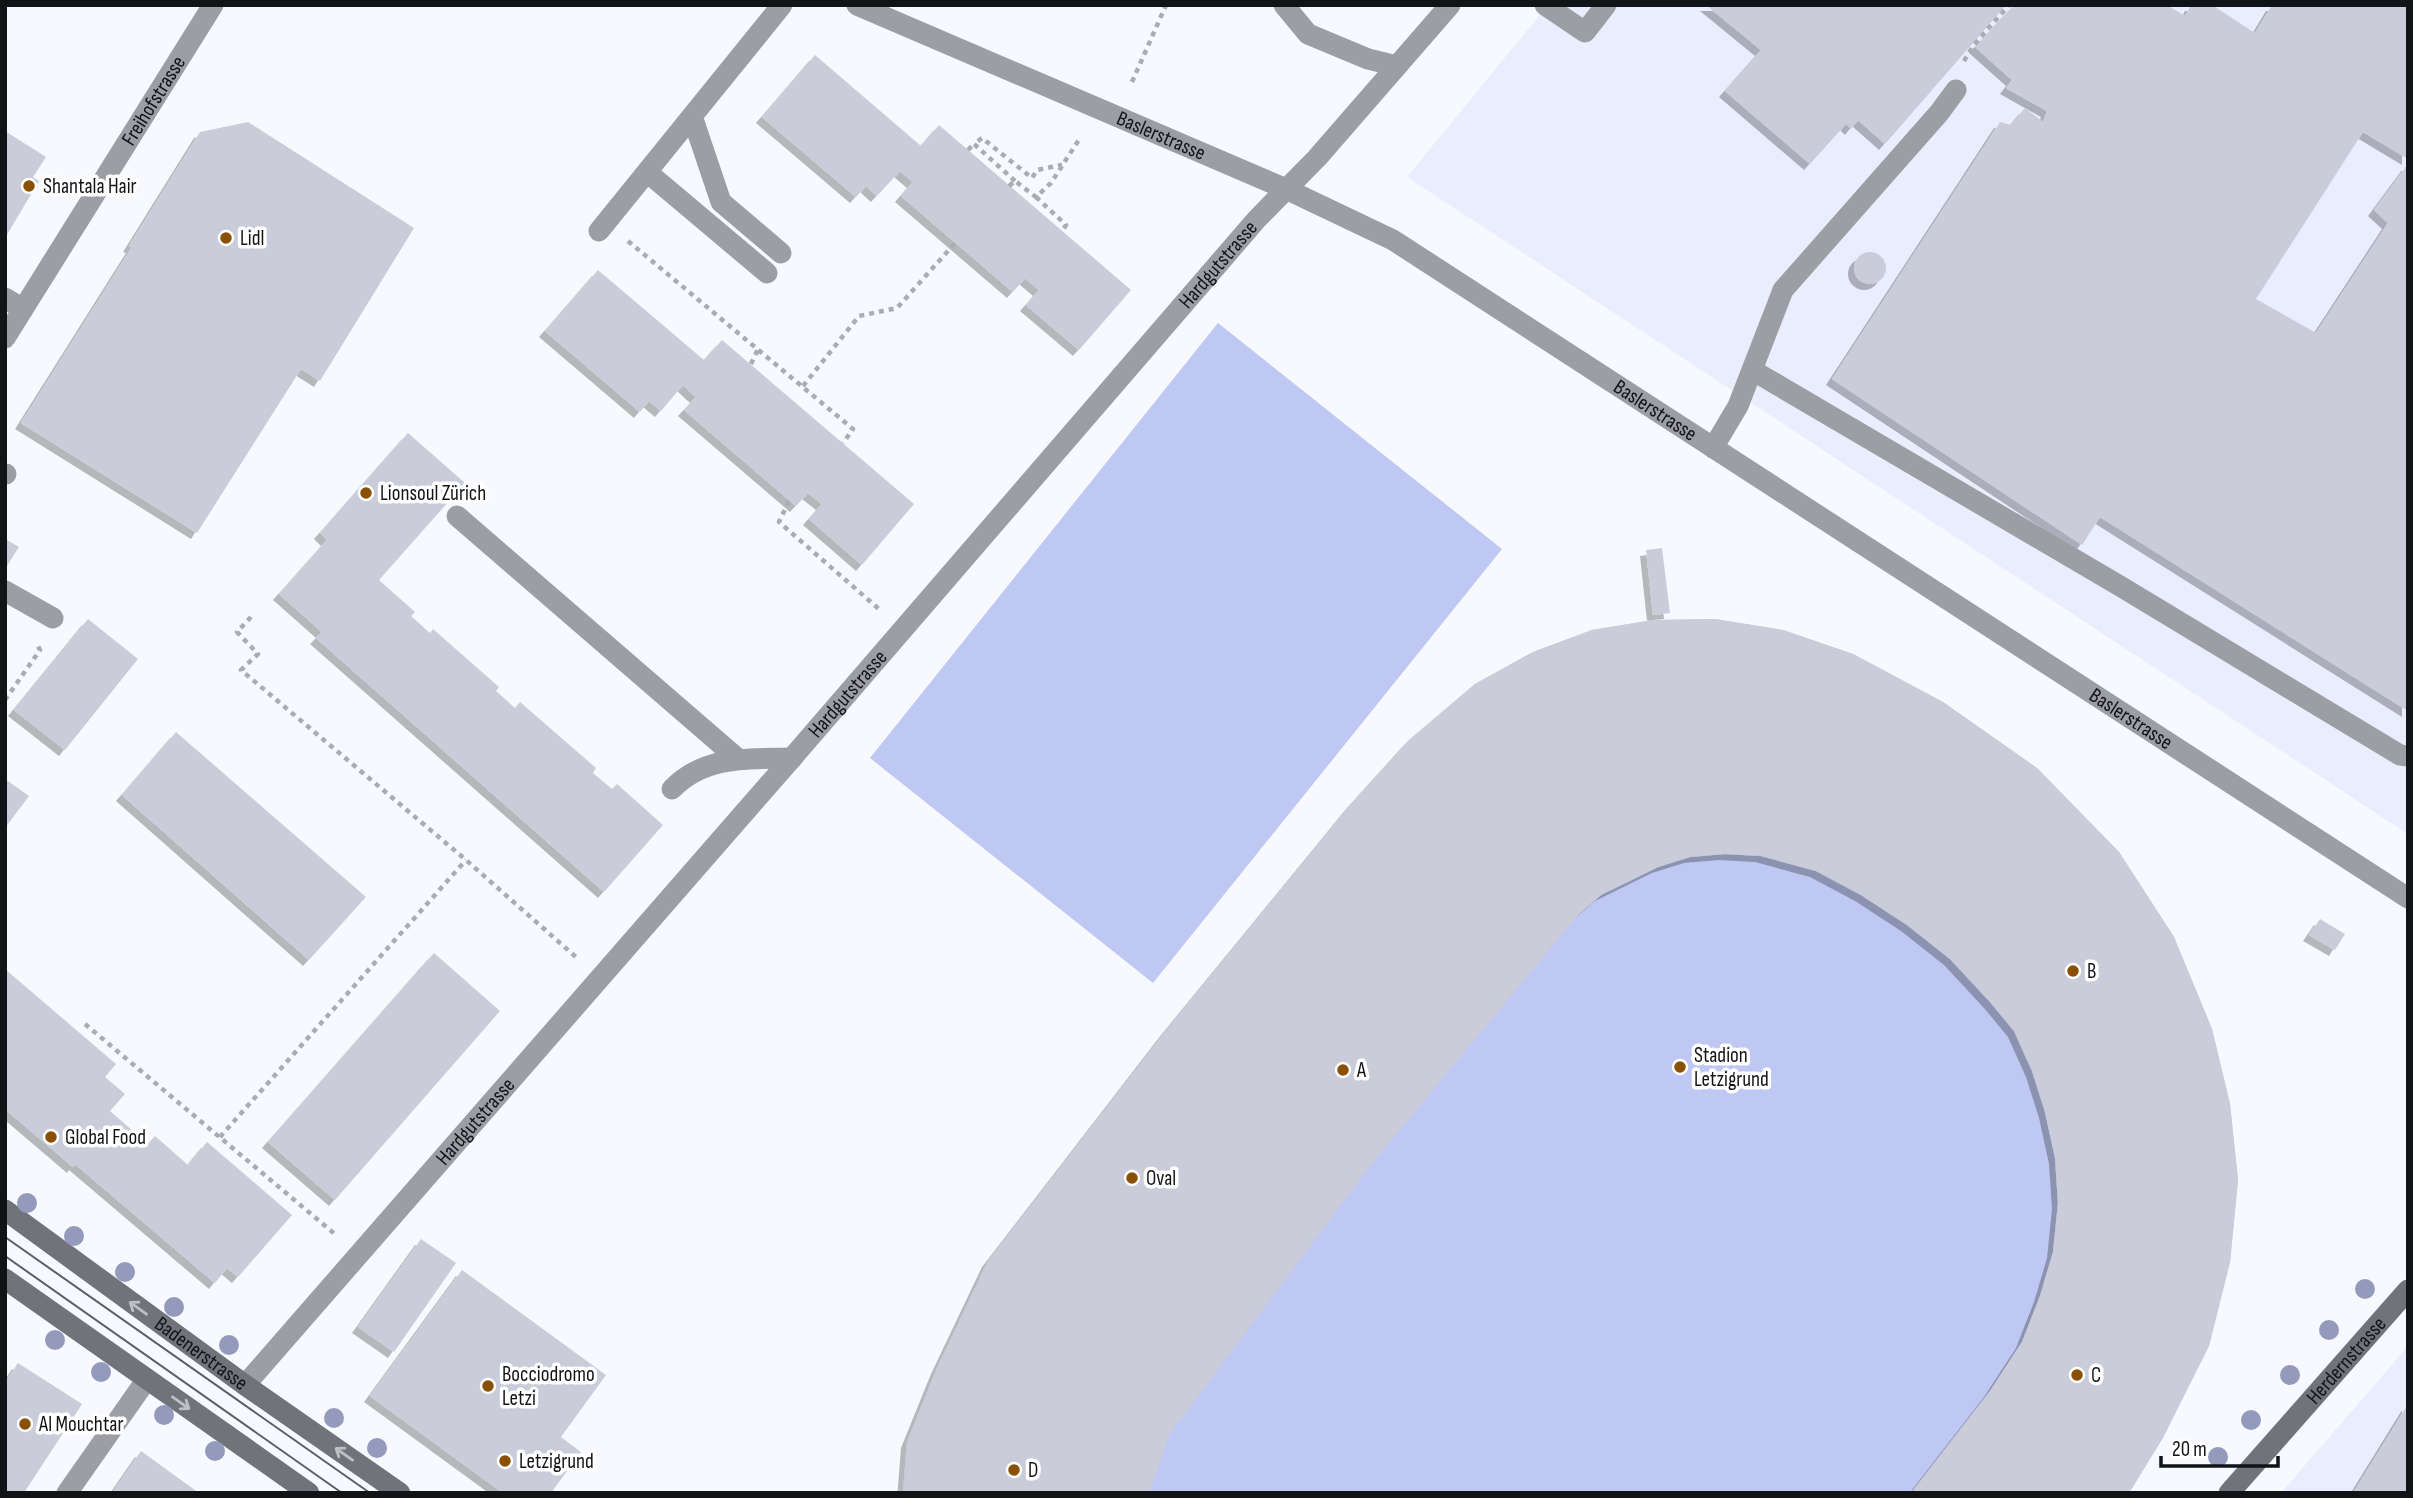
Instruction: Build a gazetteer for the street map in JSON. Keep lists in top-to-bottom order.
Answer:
{
  "streets": {
    "street": [
      "Freihofstrasse",
      "Baslerstrasse",
      "Hardgutstrasse",
      "Badenerstrasse",
      "Herdernstrasse"
    ]
  },
  "crossings": [
    ["Baslerstrasse", "Hardgutstrasse"],
    ["Hardgutstrasse", "Badenerstrasse"]
  ],
  "places": [
    "Shantala Hair",
    "Lidl",
    "Lionsoul Zürich",
    "B",
    "Stadion Letzigrund",
    "A",
    "Global Food",
    "Oval",
    "C",
    "Bocciodromo Letzi",
    "Al Mouchtar",
    "Letzigrund",
    "D"
  ],
  "scale_bar": "20 m"
}
